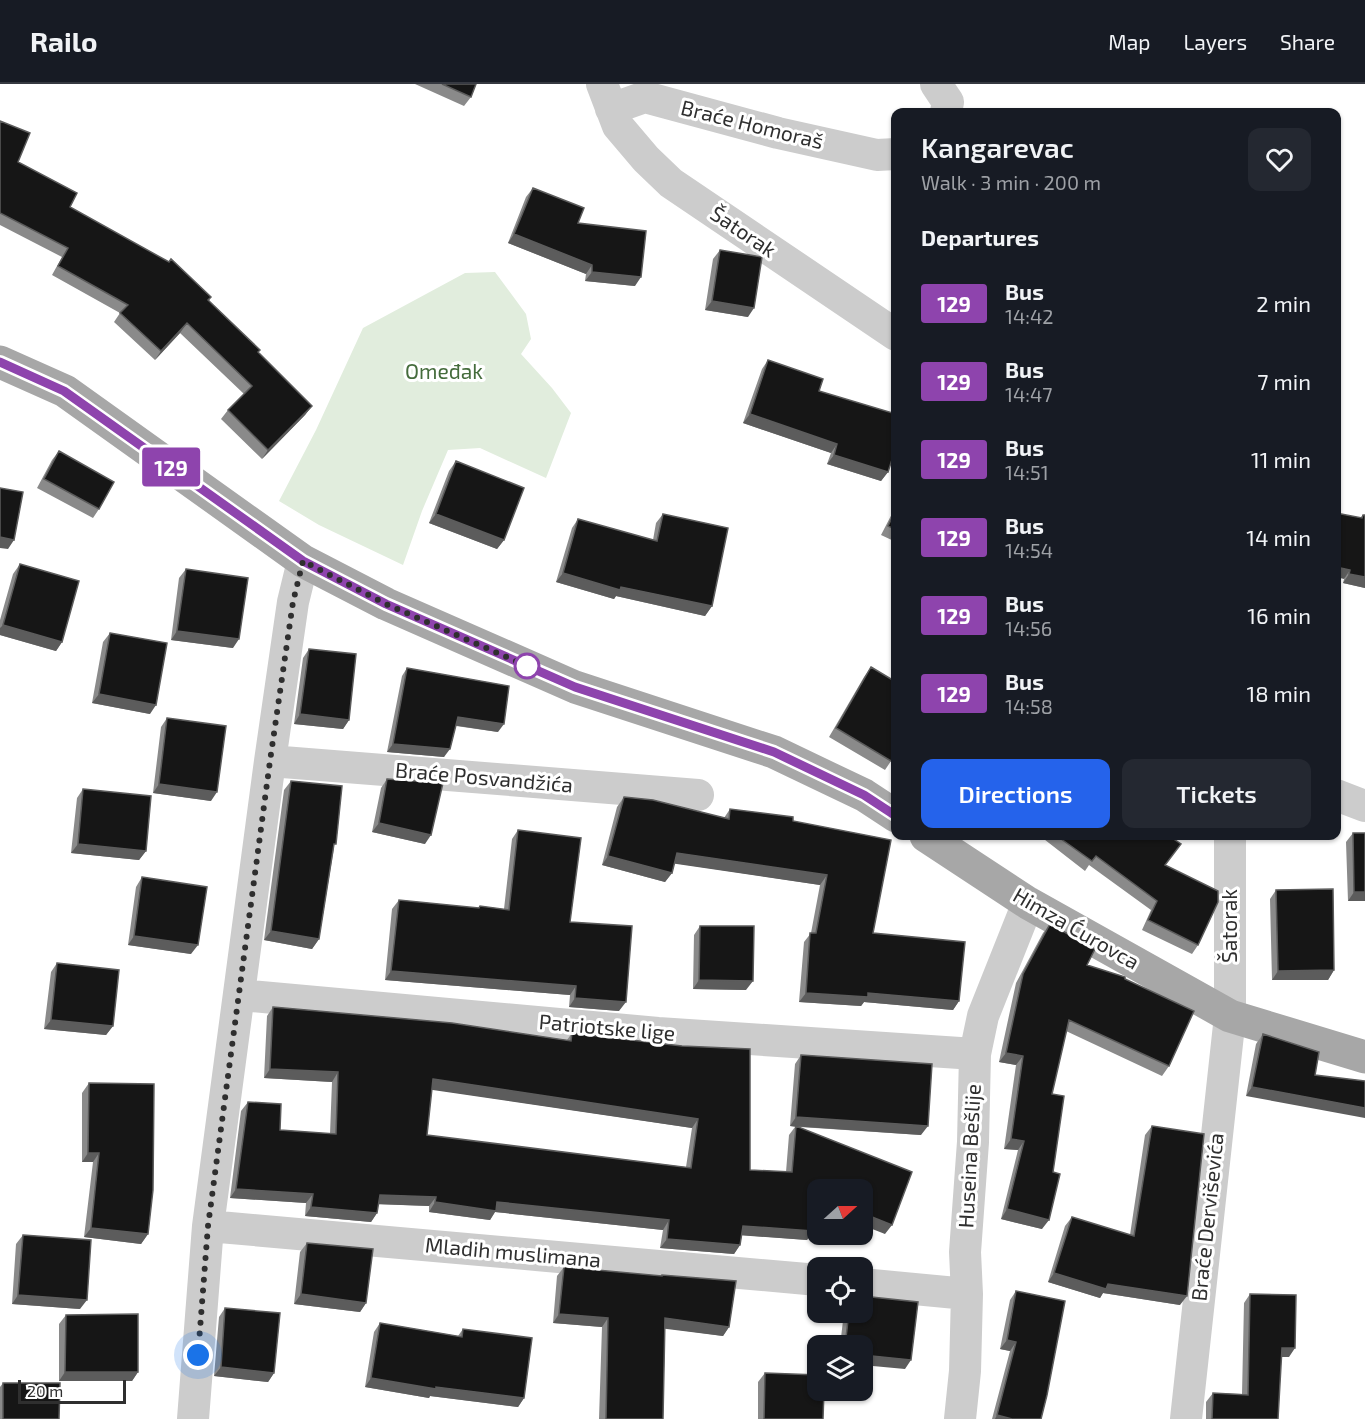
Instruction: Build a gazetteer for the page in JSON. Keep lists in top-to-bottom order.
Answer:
{
  "streets": {
    "main road": ["Himza Ćurovca"],
    "street": [
      "Braće Homoraš",
      "Šatorak",
      "Braće Posvandžića",
      "Patriotske lige",
      "Huseina Bešlije",
      "Braće Derviševića",
      "Mladih muslimana"
    ]
  },
  "crossings": [
    ["Braće Homoraš", "Šatorak"],
    ["Šatorak", "Himza Ćurovca"],
    ["Šatorak", "Braće Derviševića"],
    ["Himza Ćurovca", "Huseina Bešlije"],
    ["Himza Ćurovca", "Braće Derviševića"],
    ["Patriotske lige", "Huseina Bešlije"]
  ],
  "parks": ["Omeđak"],
  "lines": ["bus line 129"],
  "scale_bar": "20 m",
  "north": "right",
  "page": {
    "header": "Railo",
    "nav": ["Map", "Layers", "Share"],
    "on_map": "129",
    "heading": [
      ["Kangarevac", "Walk · 3 min · 200 m"],
      "Departures"
    ],
    "list": [
      {
        "mark": "129",
        "name": "Bus",
        "note": "14:42",
        "value": "2 min"
      },
      {
        "mark": "129",
        "name": "Bus",
        "note": "14:47",
        "value": "7 min"
      },
      {
        "mark": "129",
        "name": "Bus",
        "note": "14:51",
        "value": "11 min"
      },
      {
        "mark": "129",
        "name": "Bus",
        "note": "14:54",
        "value": "14 min"
      },
      {
        "mark": "129",
        "name": "Bus",
        "note": "14:56",
        "value": "16 min"
      },
      {
        "mark": "129",
        "name": "Bus",
        "note": "14:58",
        "value": "18 min"
      }
    ],
    "buttons": ["Directions", "Tickets"],
    "scale": "20 m"
  }
}
